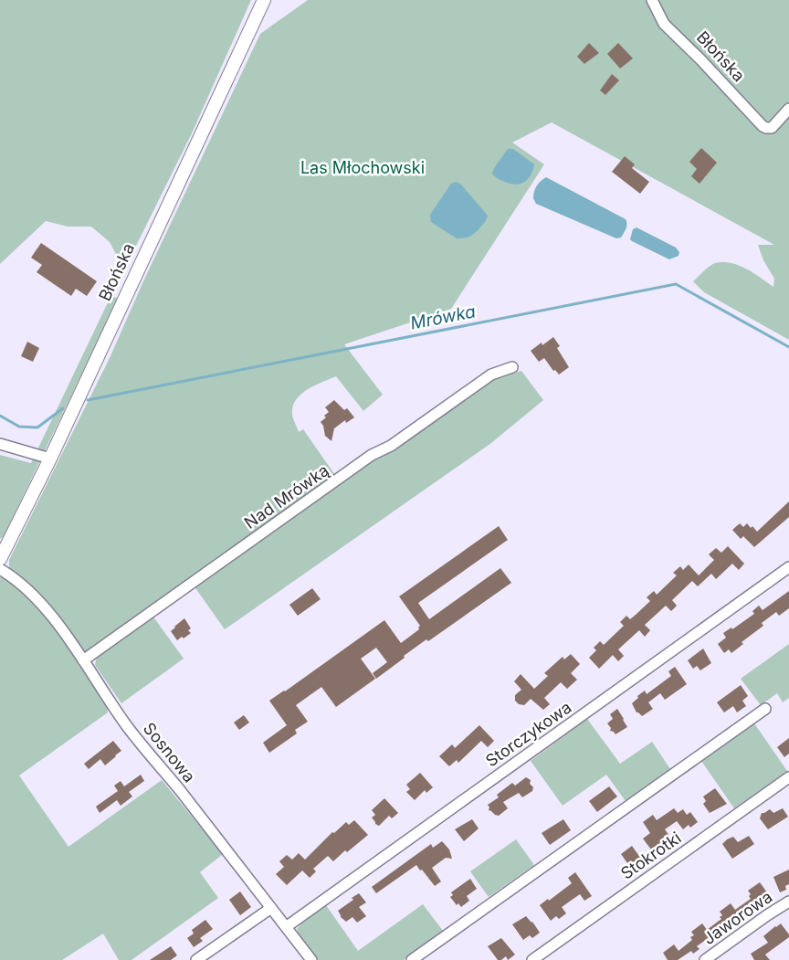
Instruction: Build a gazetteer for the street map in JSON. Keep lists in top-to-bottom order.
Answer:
{
  "streets": {
    "main road": ["Błońska"],
    "street": [
      "Nad Mrówką",
      "Storczykowa",
      "Sosnowa",
      "Stokrotki",
      "Jaworowa"
    ]
  },
  "crossings": [
    ["Nad Mrówką", "Sosnowa"],
    ["Storczykowa", "Sosnowa"]
  ],
  "water": ["Mrówka"],
  "parks": ["Las Młochowski"]
}
